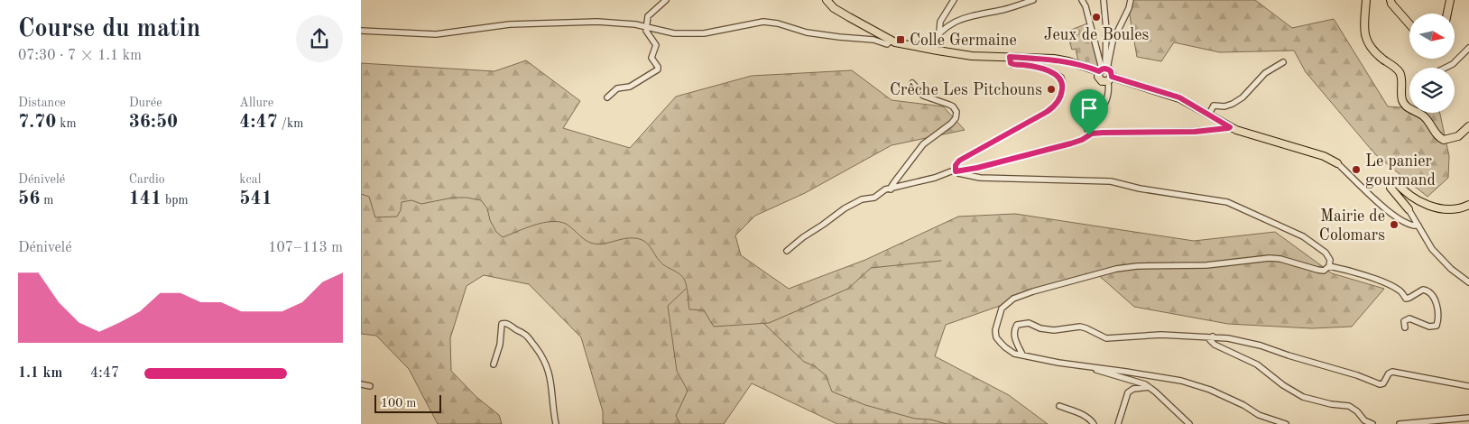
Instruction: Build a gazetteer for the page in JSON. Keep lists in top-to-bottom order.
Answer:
{
  "places": {
    "other": [
      "Jeux de Boules",
      "Crêche Les Pitchouns",
      "Le panier gourmand",
      "Mairie de Colomars"
    ],
    "transit": ["Colle Germaine"]
  },
  "scale_bar": "100 m",
  "north": "right",
  "page": {
    "heading": ["Course du matin", "07:30 · 7 × 1.1 km"],
    "stats": [
      ["Distance", "7.70 km"],
      ["Durée", "36:50"],
      ["Allure", "4:47 /km"],
      ["Dénivelé", "56 m"],
      ["Cardio", "141 bpm"],
      ["kcal", "541"]
    ],
    "chart": ["Dénivelé", "107–113 m"],
    "list": [
      {
        "name": "1.1 km",
        "note": "4:47"
      }
    ],
    "scale": "100 m"
  }
}
